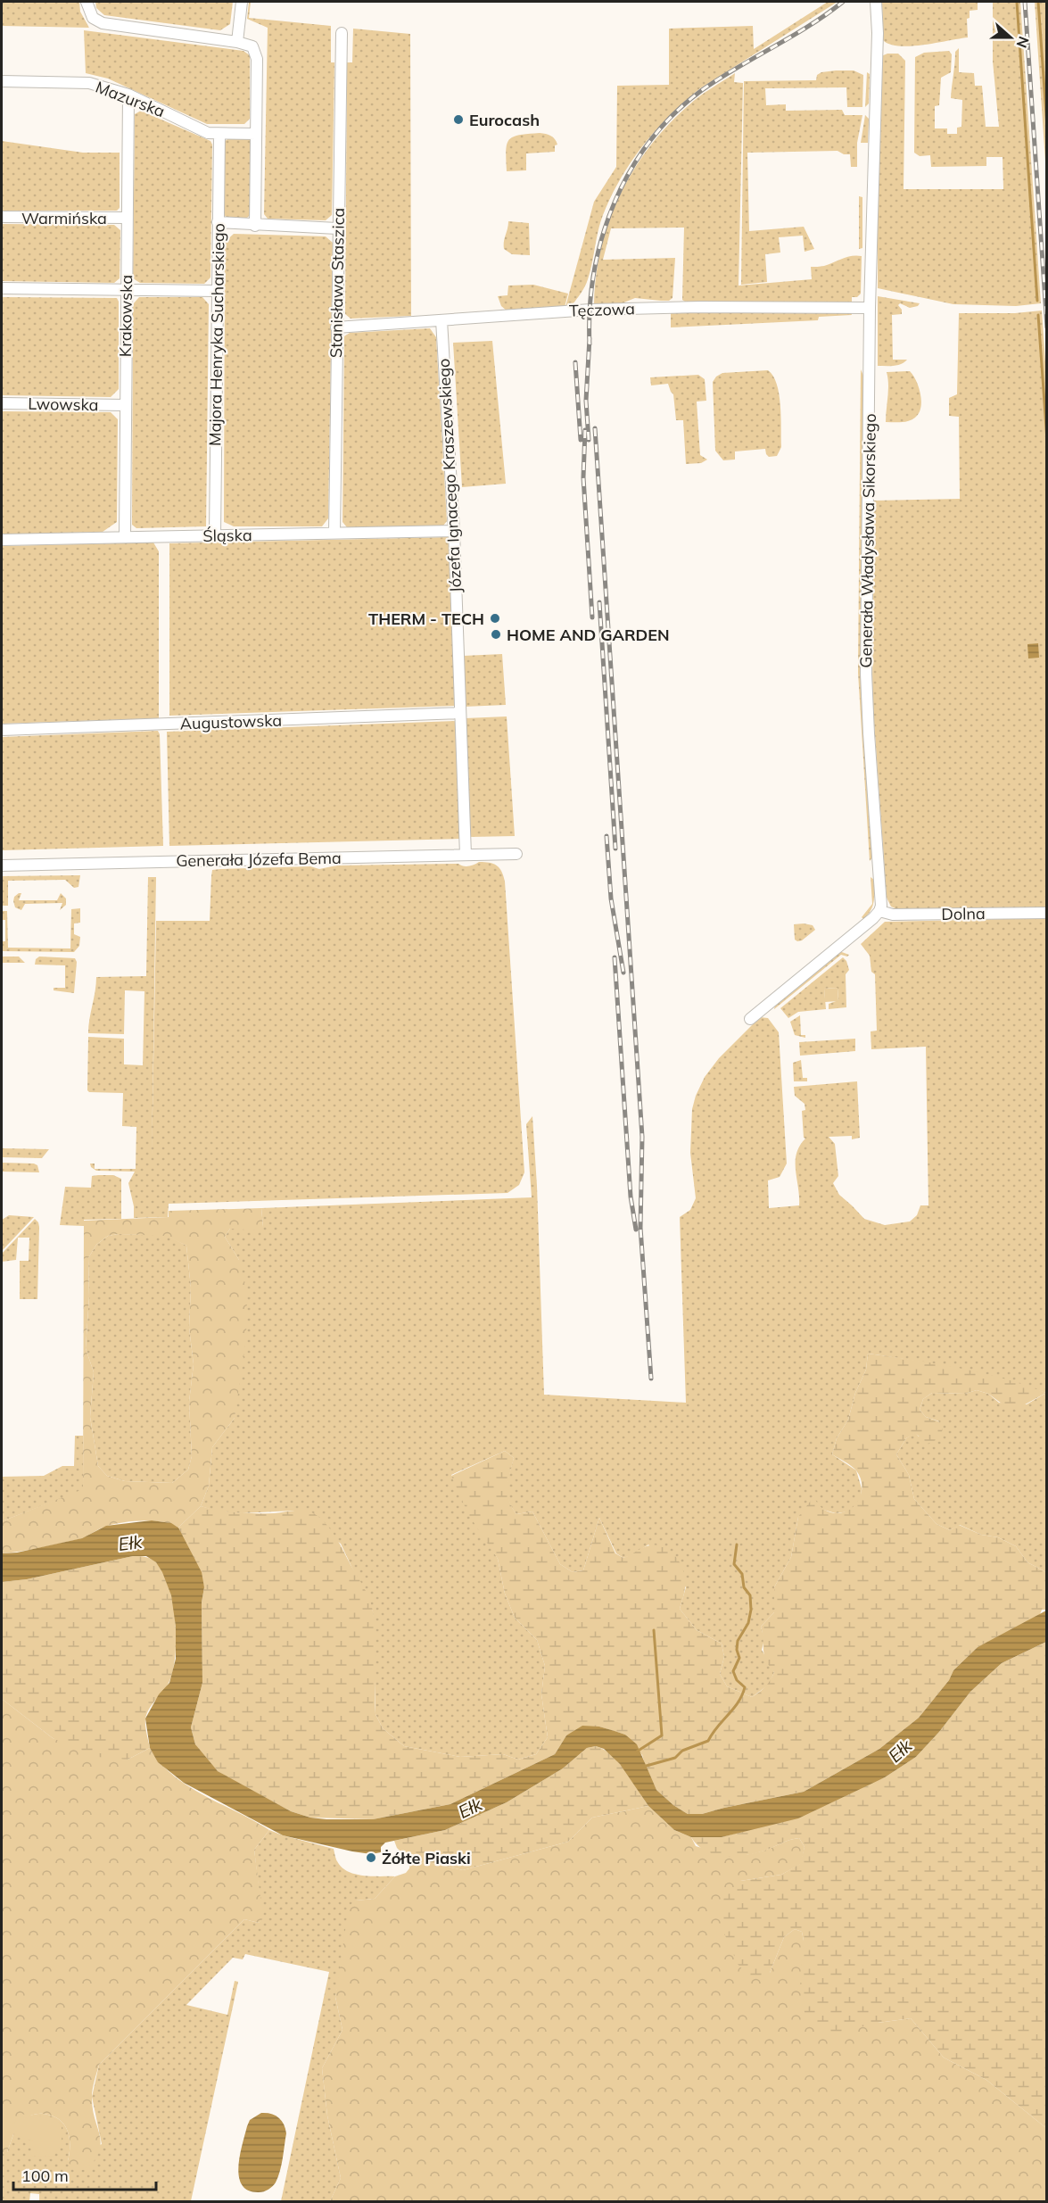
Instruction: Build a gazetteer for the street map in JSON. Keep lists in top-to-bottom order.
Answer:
{
  "streets": {
    "street": [
      "Mazurska",
      "Warmińska",
      "Stanisława Staszica",
      "Tęczowa",
      "Krakowska",
      "Majora Henryka Sucharskiego",
      "Lwowska",
      "Józefa Ignacego Kraszewskiego",
      "Śląska",
      "Generała Władysława Sikorskiego",
      "Augustowska",
      "Generała Józefa Bema",
      "Dolna"
    ]
  },
  "crossings": [
    ["Mazurska", "Krakowska"],
    ["Mazurska", "Majora Henryka Sucharskiego"],
    ["Warmińska", "Krakowska"],
    ["Stanisława Staszica", "Tęczowa"],
    ["Stanisława Staszica", "Śląska"],
    ["Tęczowa", "Józefa Ignacego Kraszewskiego"],
    ["Tęczowa", "Generała Władysława Sikorskiego"],
    ["Krakowska", "Lwowska"],
    ["Krakowska", "Śląska"],
    ["Majora Henryka Sucharskiego", "Śląska"],
    ["Józefa Ignacego Kraszewskiego", "Śląska"],
    ["Józefa Ignacego Kraszewskiego", "Augustowska"],
    ["Józefa Ignacego Kraszewskiego", "Generała Józefa Bema"],
    ["Generała Władysława Sikorskiego", "Dolna"]
  ],
  "water": ["Ełk"],
  "places": [
    "Eurocash",
    "THERM - TECH",
    "HOME AND GARDEN",
    "Żółte Piaski"
  ],
  "scale_bar": "100 m",
  "north": "right"
}
